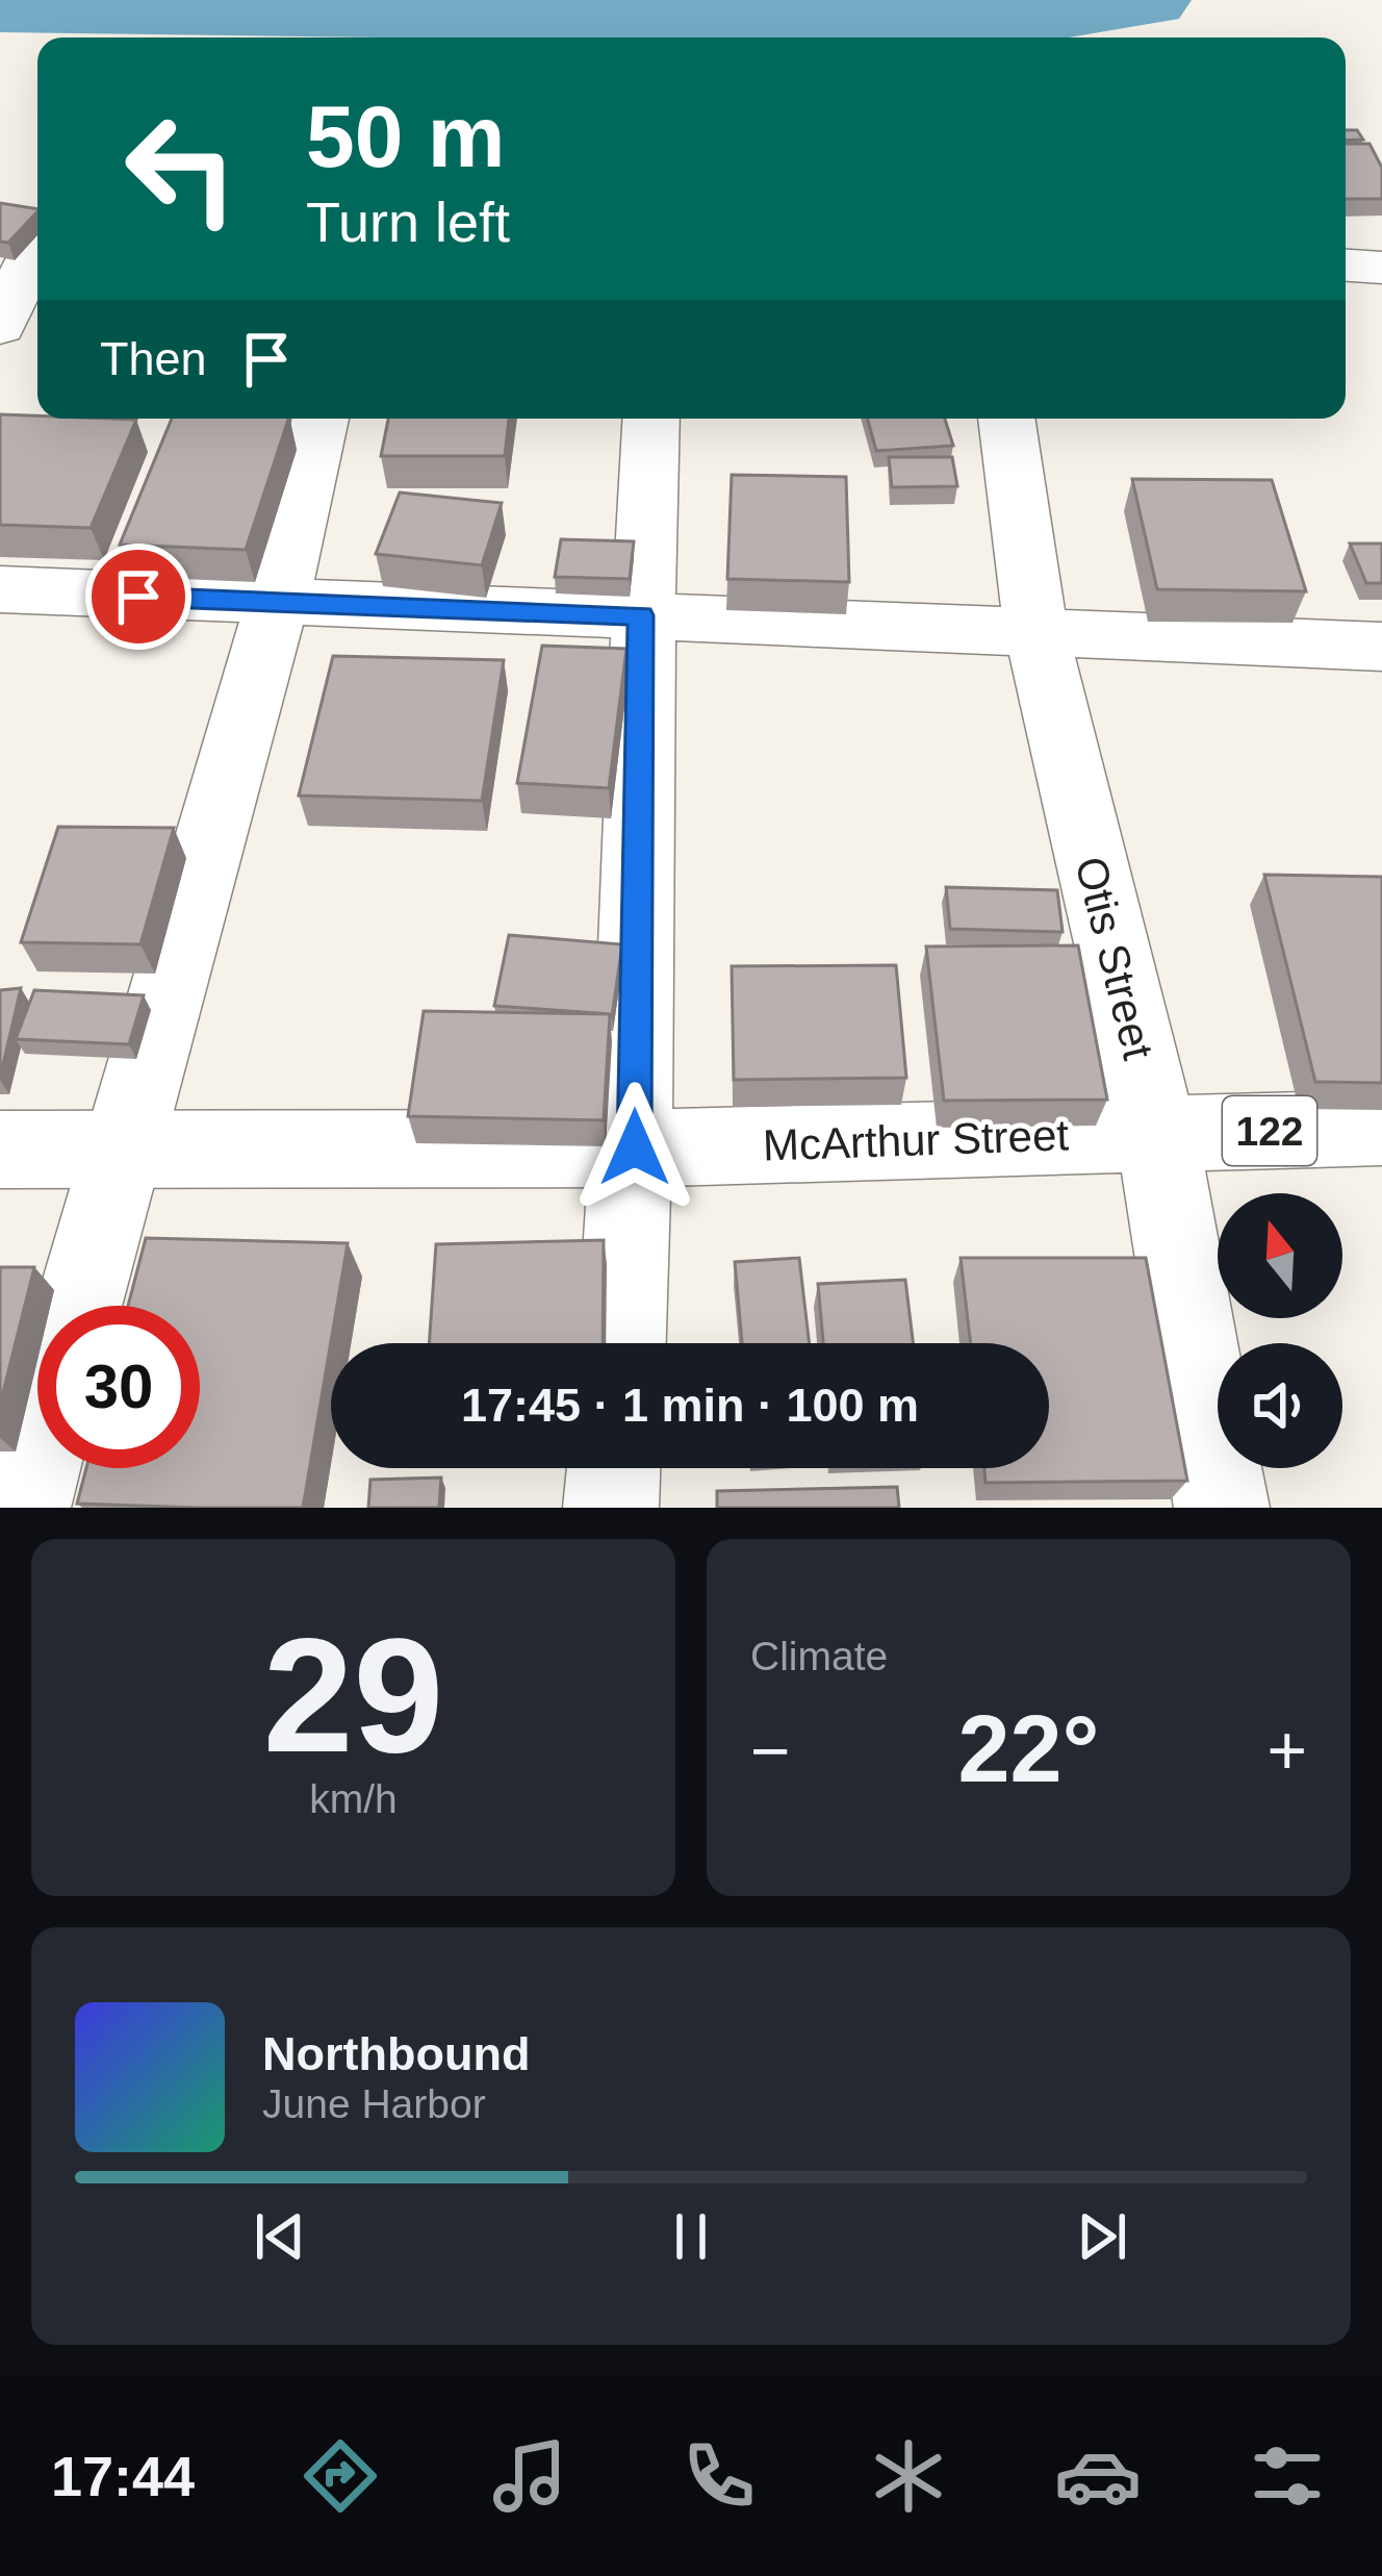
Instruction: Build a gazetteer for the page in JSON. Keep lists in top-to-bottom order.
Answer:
{
  "streets": {
    "street": ["Otis Street", "122", "McArthur Street"]
  },
  "crossings": [
    ["Otis Street", "McArthur Street"]
  ],
  "north": "top",
  "page": {
    "turn": ["50 m", "Turn left"],
    "then": "Then",
    "limit": "30",
    "trip": "17:45 · 1 min · 100 m",
    "tile": [
      ["29", "km/h"],
      "Climate"
    ],
    "heat": ["−", "22°", "+"],
    "song": ["Northbound", "June Harbor"],
    "tabs": "17:44"
  }
}
